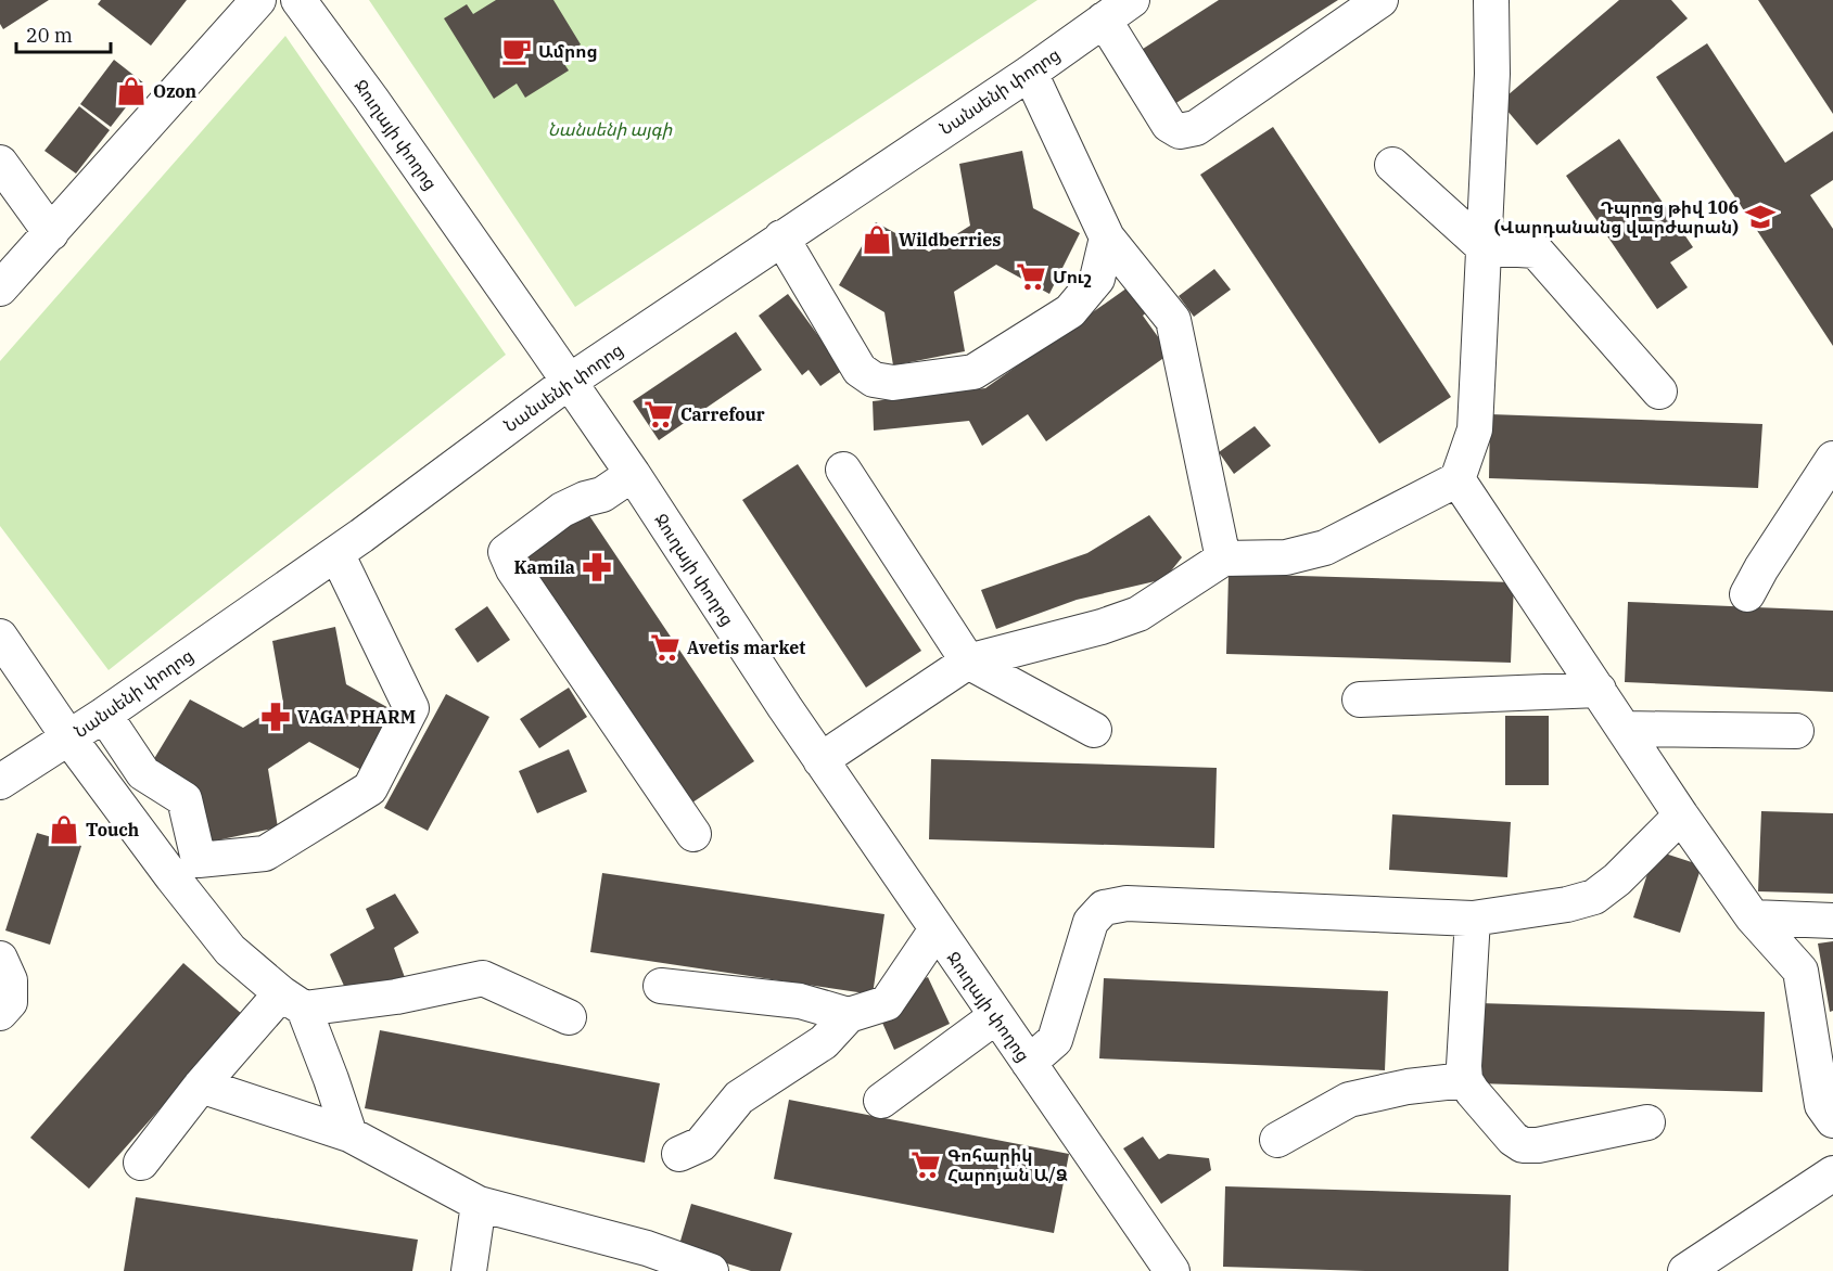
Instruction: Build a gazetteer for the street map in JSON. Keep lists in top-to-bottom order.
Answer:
{
  "streets": {
    "street": ["Նանսենի փողոց", "Ջուղայի փողոց"]
  },
  "crossings": [
    ["Նանսենի փողոց", "Ջուղայի փողոց"]
  ],
  "parks": ["Նանսենի այգի"],
  "places": {
    "cafe": ["Ամրոց"],
    "shop": ["Ozon", "Wildberries", "Touch"],
    "school or university": ["Դպրոց թիվ 106 (Վարդանանց վարժարան)"],
    "supermarket": [
      "Մուշ",
      "Carrefour",
      "Avetis market",
      "Գոհարիկ Հարոյան Ա/Ձ"
    ],
    "pharmacy": ["Kamila", "VAGA PHARM"]
  },
  "scale_bar": "20 m"
}
